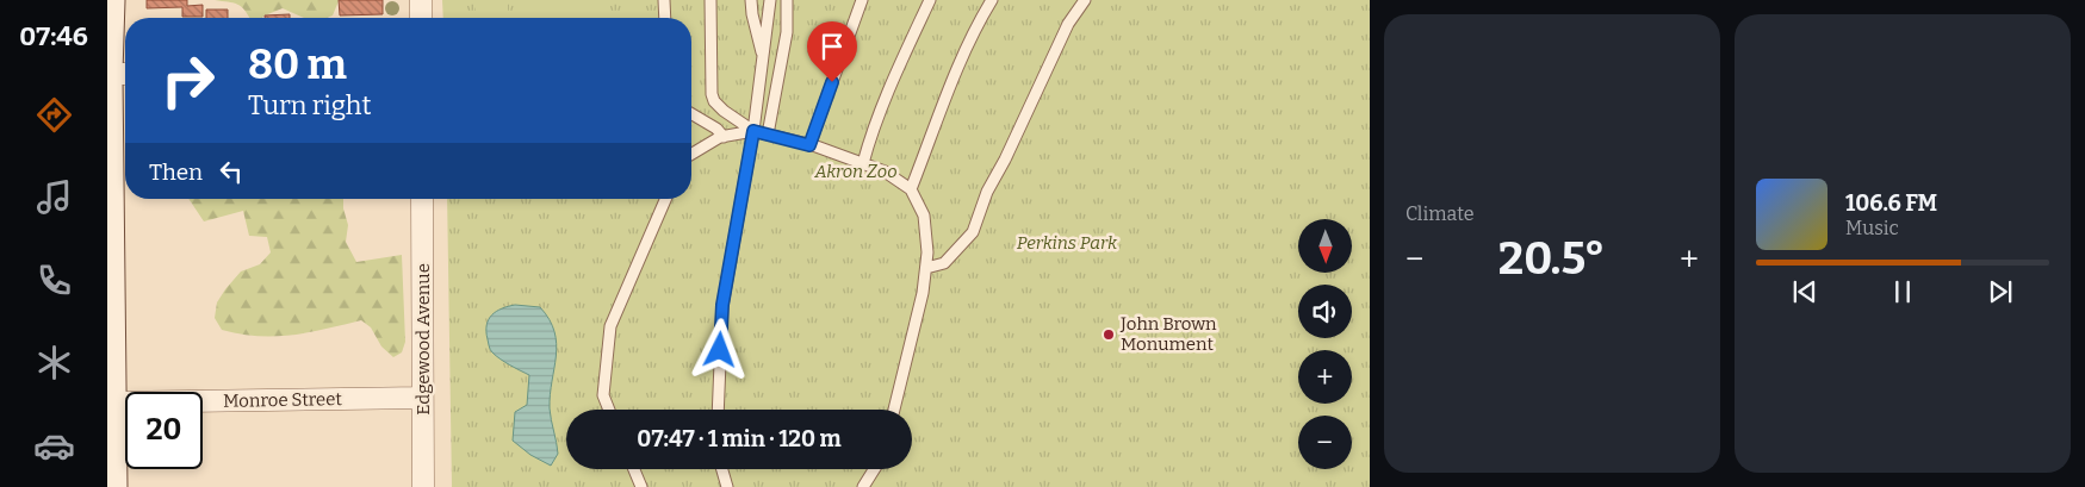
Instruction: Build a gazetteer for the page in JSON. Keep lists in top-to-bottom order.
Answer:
{
  "streets": {
    "street": ["Edgewood Avenue", "Monroe Street"]
  },
  "crossings": [
    ["Edgewood Avenue", "Monroe Street"]
  ],
  "parks": ["Akron Zoo", "Perkins Park"],
  "places": ["John Brown Monument"],
  "north": "bottom",
  "page": {
    "tabs": "07:46",
    "tile": "Climate",
    "turn": ["80 m", "Turn right"],
    "then": "Then",
    "song": ["106.6 FM", "Music"],
    "map_buttons": ["+", "−"],
    "heat": ["−", "20.5°", "+"],
    "limit": "20",
    "trip": "07:47 · 1 min · 120 m"
  }
}
